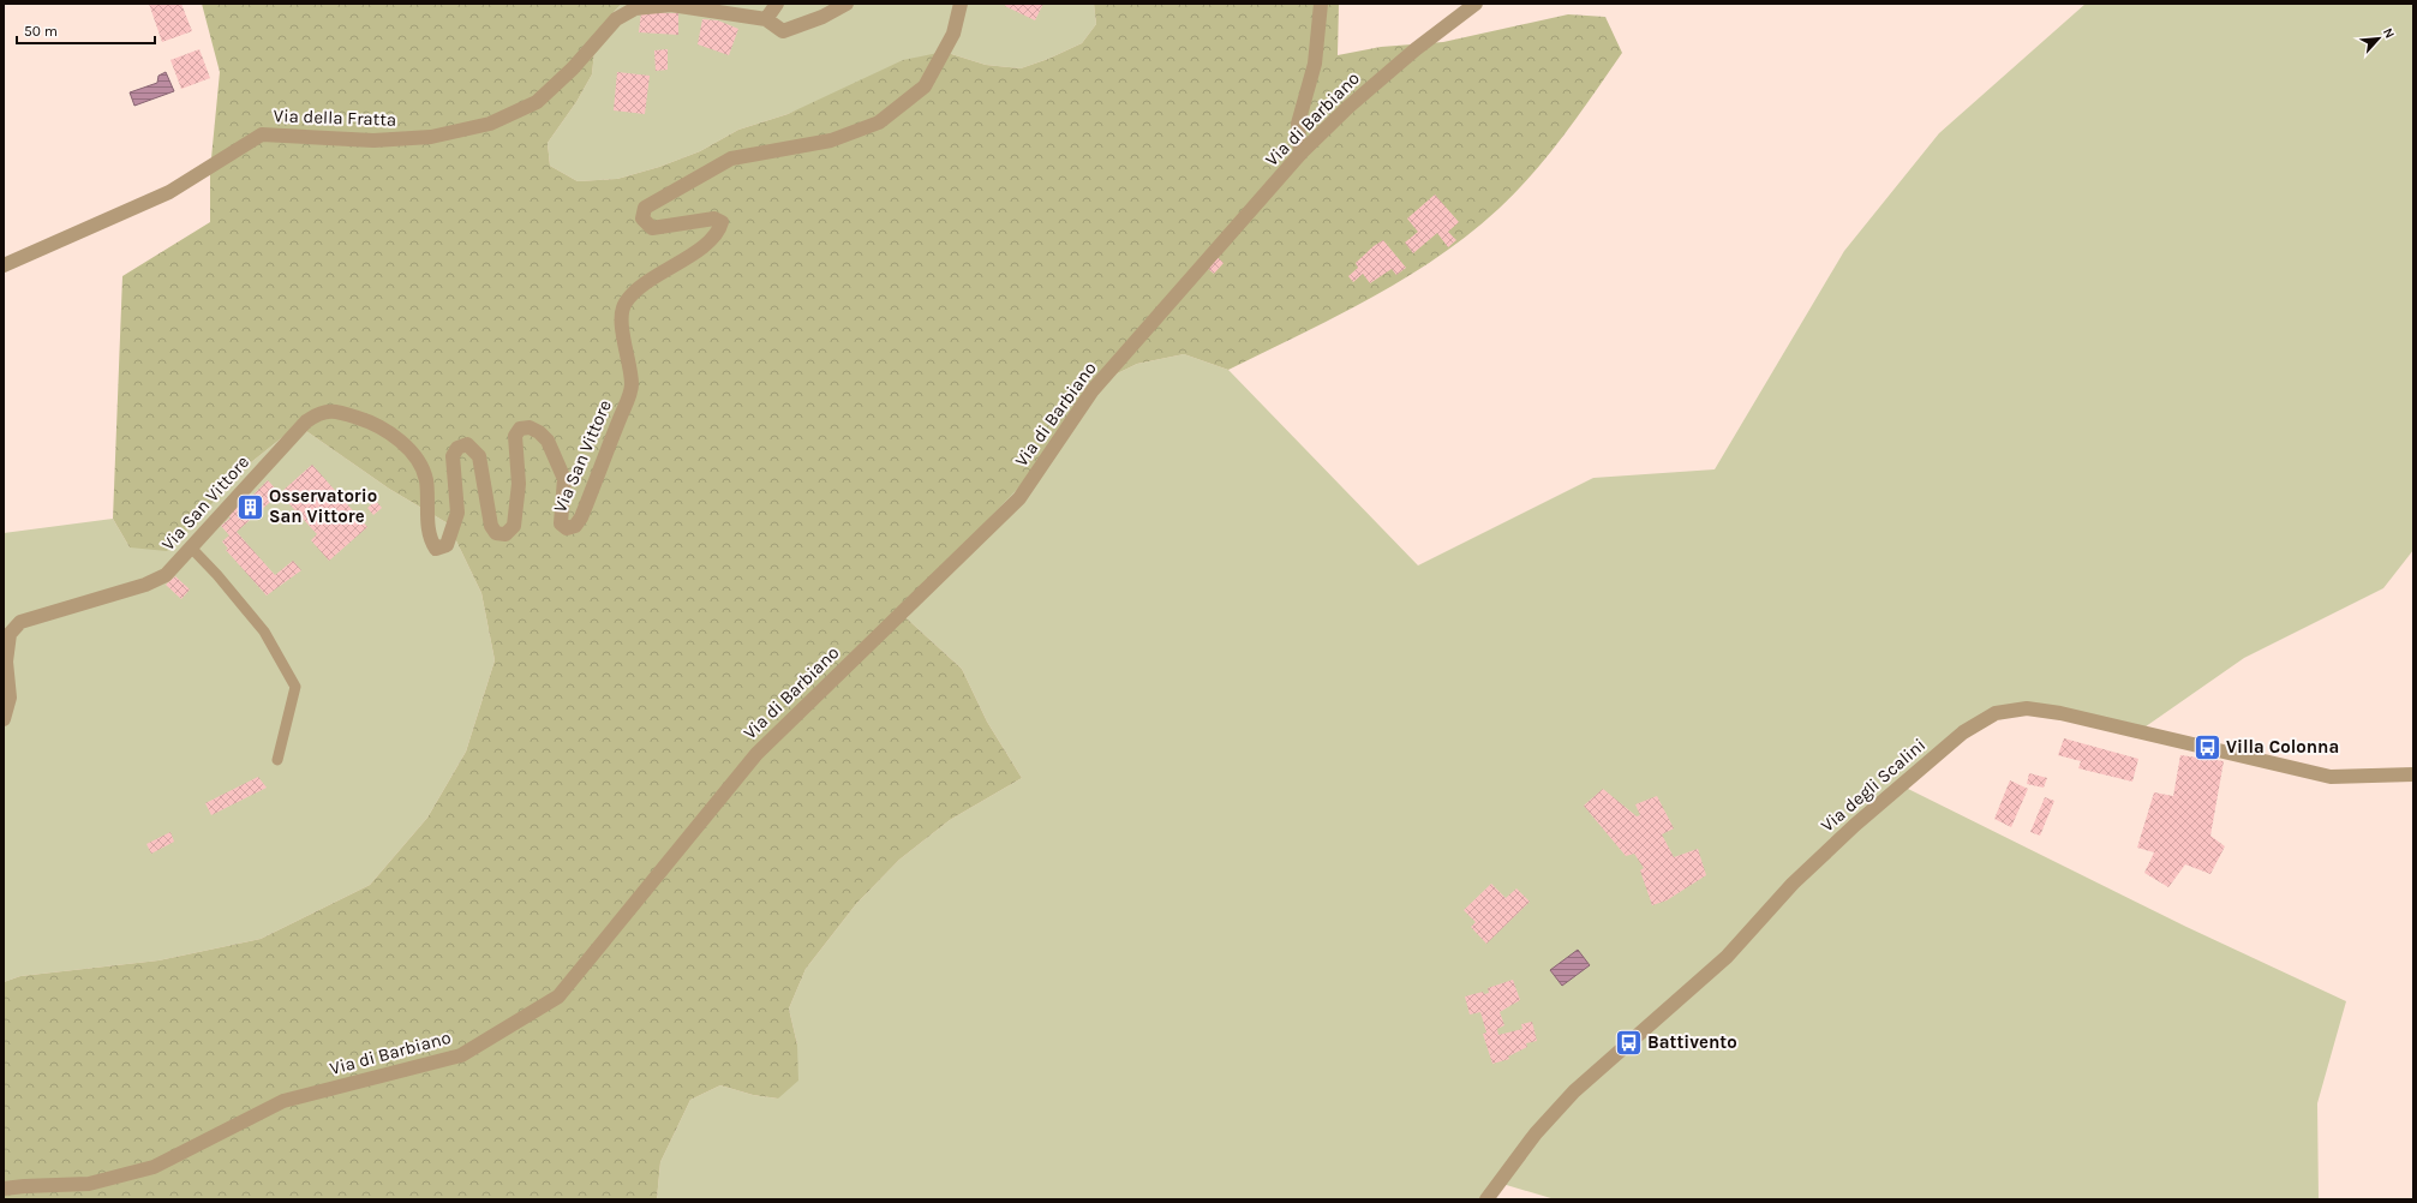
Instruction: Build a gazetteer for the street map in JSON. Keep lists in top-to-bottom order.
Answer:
{
  "streets": {
    "street": [
      "Via della Fratta",
      "Via di Barbiano",
      "Via San Vittore",
      "Via degli Scalini"
    ]
  },
  "places": {
    "building": ["Osservatorio San Vittore"],
    "bus stop": ["Villa Colonna", "Battivento"]
  },
  "scale_bar": "50 m",
  "north": "top right"
}
